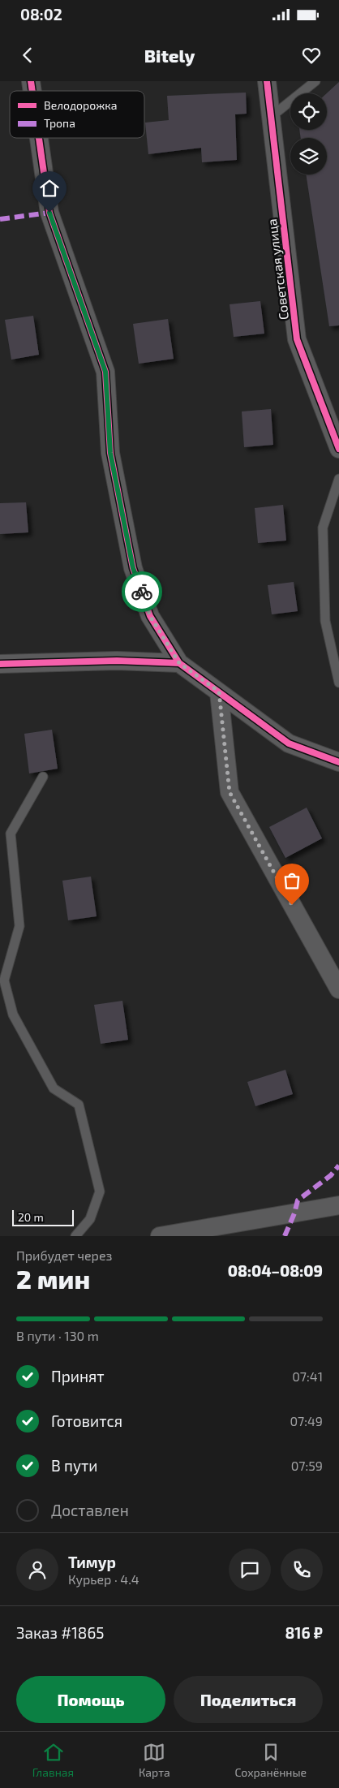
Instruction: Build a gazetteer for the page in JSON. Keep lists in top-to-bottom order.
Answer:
{
  "streets": {
    "street": ["Советская улица"]
  },
  "legend": ["Велодорожка", "Тропа"],
  "scale_bar": "20 m",
  "page": {
    "status": "08:02",
    "header": "Bitely",
    "scale": "20 m",
    "heading": ["2 мин", "Прибудет через", "08:04–08:09"],
    "panel": [
      "Тимур",
      "Курьер · 4.4",
      "Заказ #1865",
      "816 ₽"
    ],
    "bar": "В пути · 130 m",
    "list": [
      ["Принят", "07:41"],
      ["Готовится", "07:49"],
      ["В пути", "07:59"],
      "Доставлен"
    ],
    "buttons": ["Помощь", "Поделиться"],
    "tabs": ["Главная", "Карта", "Сохранённые"]
  }
}
